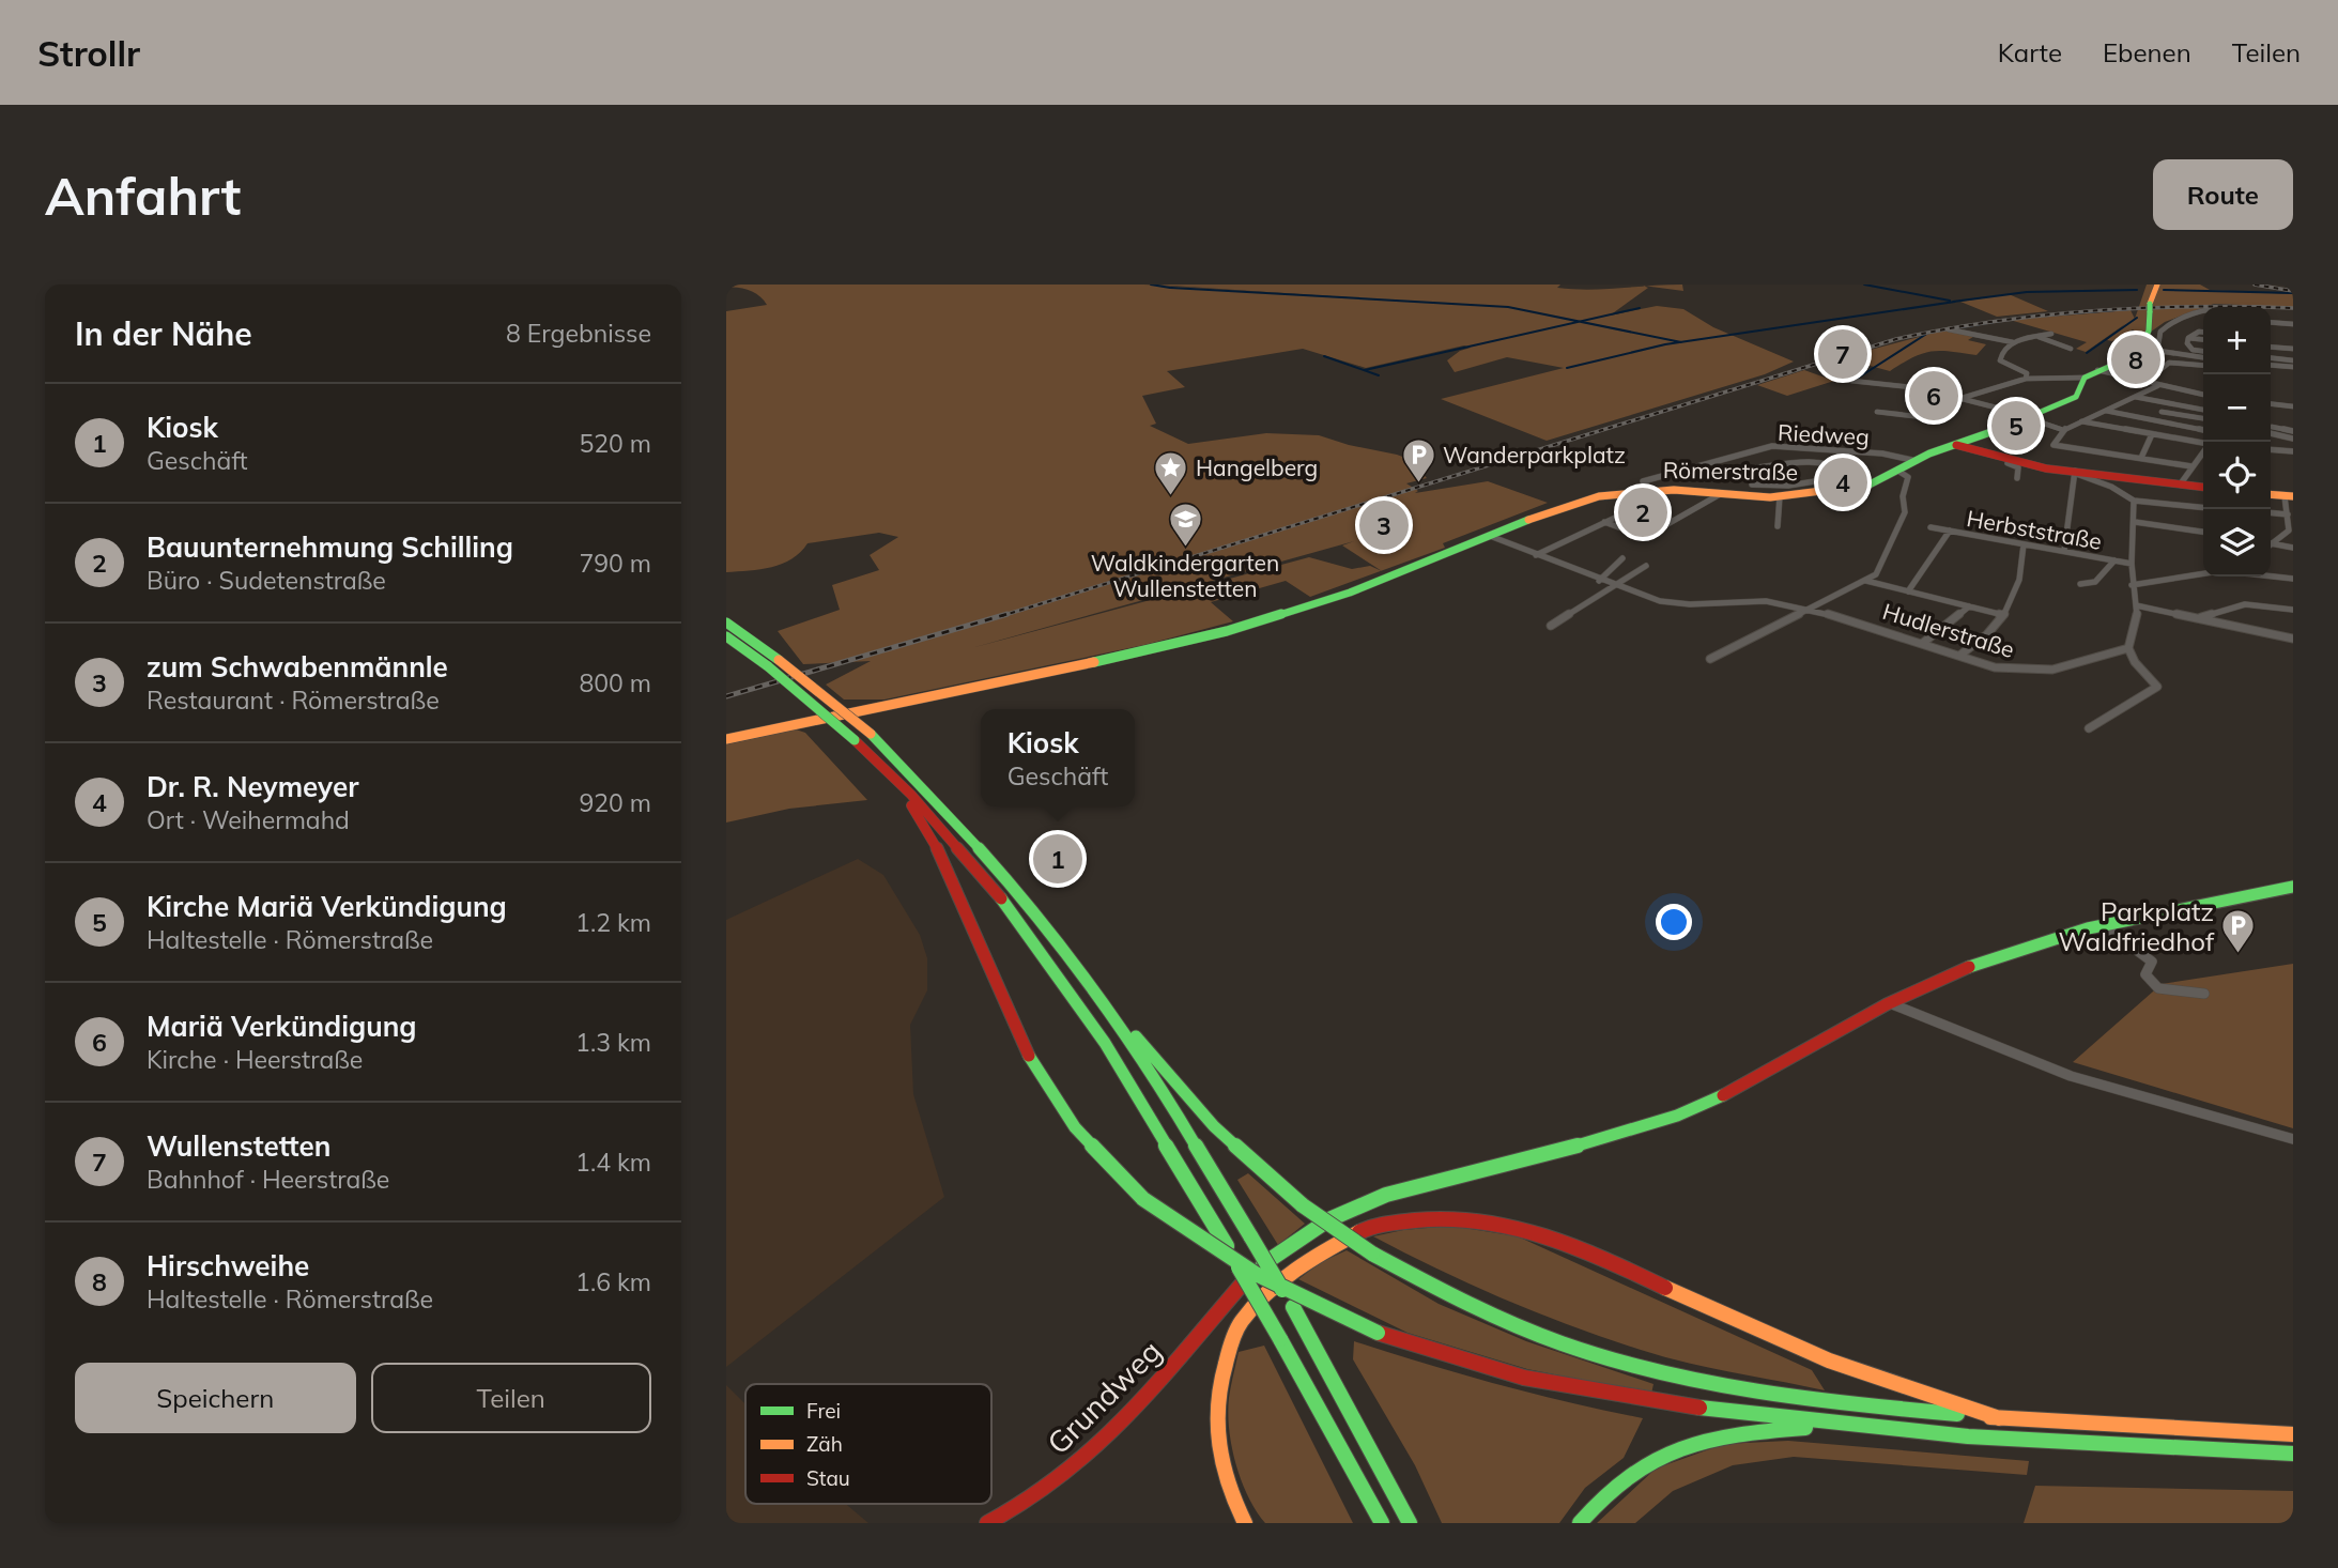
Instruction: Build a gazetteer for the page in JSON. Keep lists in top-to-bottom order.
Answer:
{
  "streets": {
    "main road": ["Römerstraße", "Grundweg"],
    "street": ["Riedweg", "Herbststraße", "Hudlerstraße"]
  },
  "crossings": [
    ["Riedweg", "Römerstraße"],
    ["Römerstraße", "Hudlerstraße"]
  ],
  "places": {
    "parking": ["Wanderparkplatz", "Parkplatz Waldfriedhof"],
    "place": ["Hangelberg"],
    "school or university": ["Waldkindergarten Wullenstetten"]
  },
  "legend": ["Frei", "Zäh", "Stau"],
  "page": {
    "header": "Strollr",
    "nav": ["Karte", "Ebenen", "Teilen"],
    "buttons": [
      "Route",
      ["Speichern", "Teilen"]
    ],
    "title": "Anfahrt",
    "heading": ["In der Nähe", "8 Ergebnisse"],
    "map_buttons": ["+", "−"],
    "pins": [
      "7",
      "8",
      "6",
      "5",
      "4",
      "2",
      "3",
      "1"
    ],
    "list": [
      {
        "mark": "1",
        "name": "Kiosk",
        "note": "Geschäft",
        "value": "520 m"
      },
      {
        "mark": "2",
        "name": "Bauunternehmung Schilling",
        "note": "Büro · Sudetenstraße",
        "value": "790 m"
      },
      {
        "mark": "3",
        "name": "zum Schwabenmännle",
        "note": "Restaurant · Römerstraße",
        "value": "800 m"
      },
      {
        "mark": "4",
        "name": "Dr. R. Neymeyer",
        "note": "Ort · Weihermahd",
        "value": "920 m"
      },
      {
        "mark": "5",
        "name": "Kirche Mariä Verkündigung",
        "note": "Haltestelle · Römerstraße",
        "value": "1.2 km"
      },
      {
        "mark": "6",
        "name": "Mariä Verkündigung",
        "note": "Kirche · Heerstraße",
        "value": "1.3 km"
      },
      {
        "mark": "7",
        "name": "Wullenstetten",
        "note": "Bahnhof · Heerstraße",
        "value": "1.4 km"
      },
      {
        "mark": "8",
        "name": "Hirschweihe",
        "note": "Haltestelle · Römerstraße",
        "value": "1.6 km"
      }
    ],
    "popup": ["Kiosk", "Geschäft"]
  }
}
